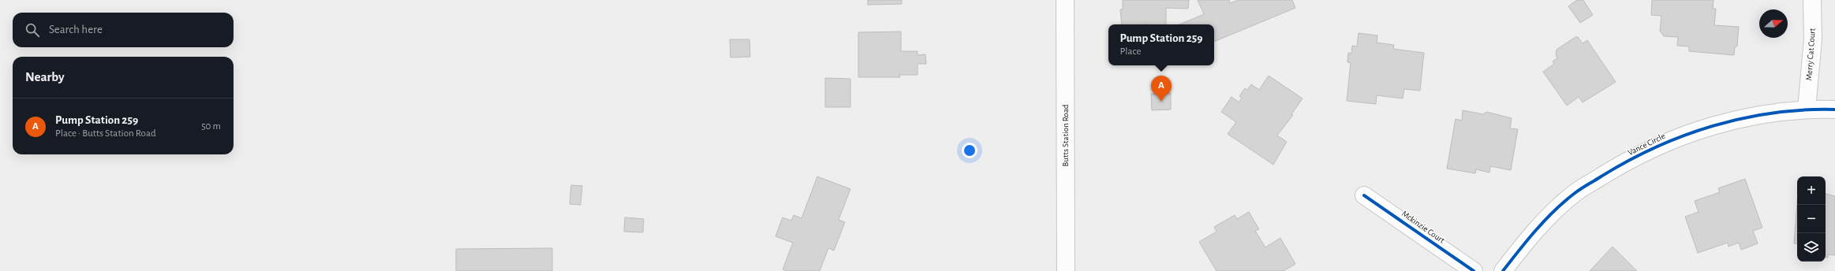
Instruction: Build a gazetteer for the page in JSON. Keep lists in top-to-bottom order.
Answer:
{
  "streets": {
    "street": [
      "Merry Cat Court",
      "Butts Station Road",
      "Vance Circle",
      "Mckinzie Court"
    ]
  },
  "crossings": [
    ["Merry Cat Court", "Vance Circle"]
  ],
  "north": "right",
  "page": {
    "search": "Search here",
    "popup": ["Pump Station 259", "Place"],
    "heading": "Nearby",
    "pins": "A",
    "list": [
      {
        "mark": "A",
        "name": "Pump Station 259",
        "note": "Place · Butts Station Road",
        "value": "50 m"
      }
    ],
    "map_buttons": ["+", "−"]
  }
}
